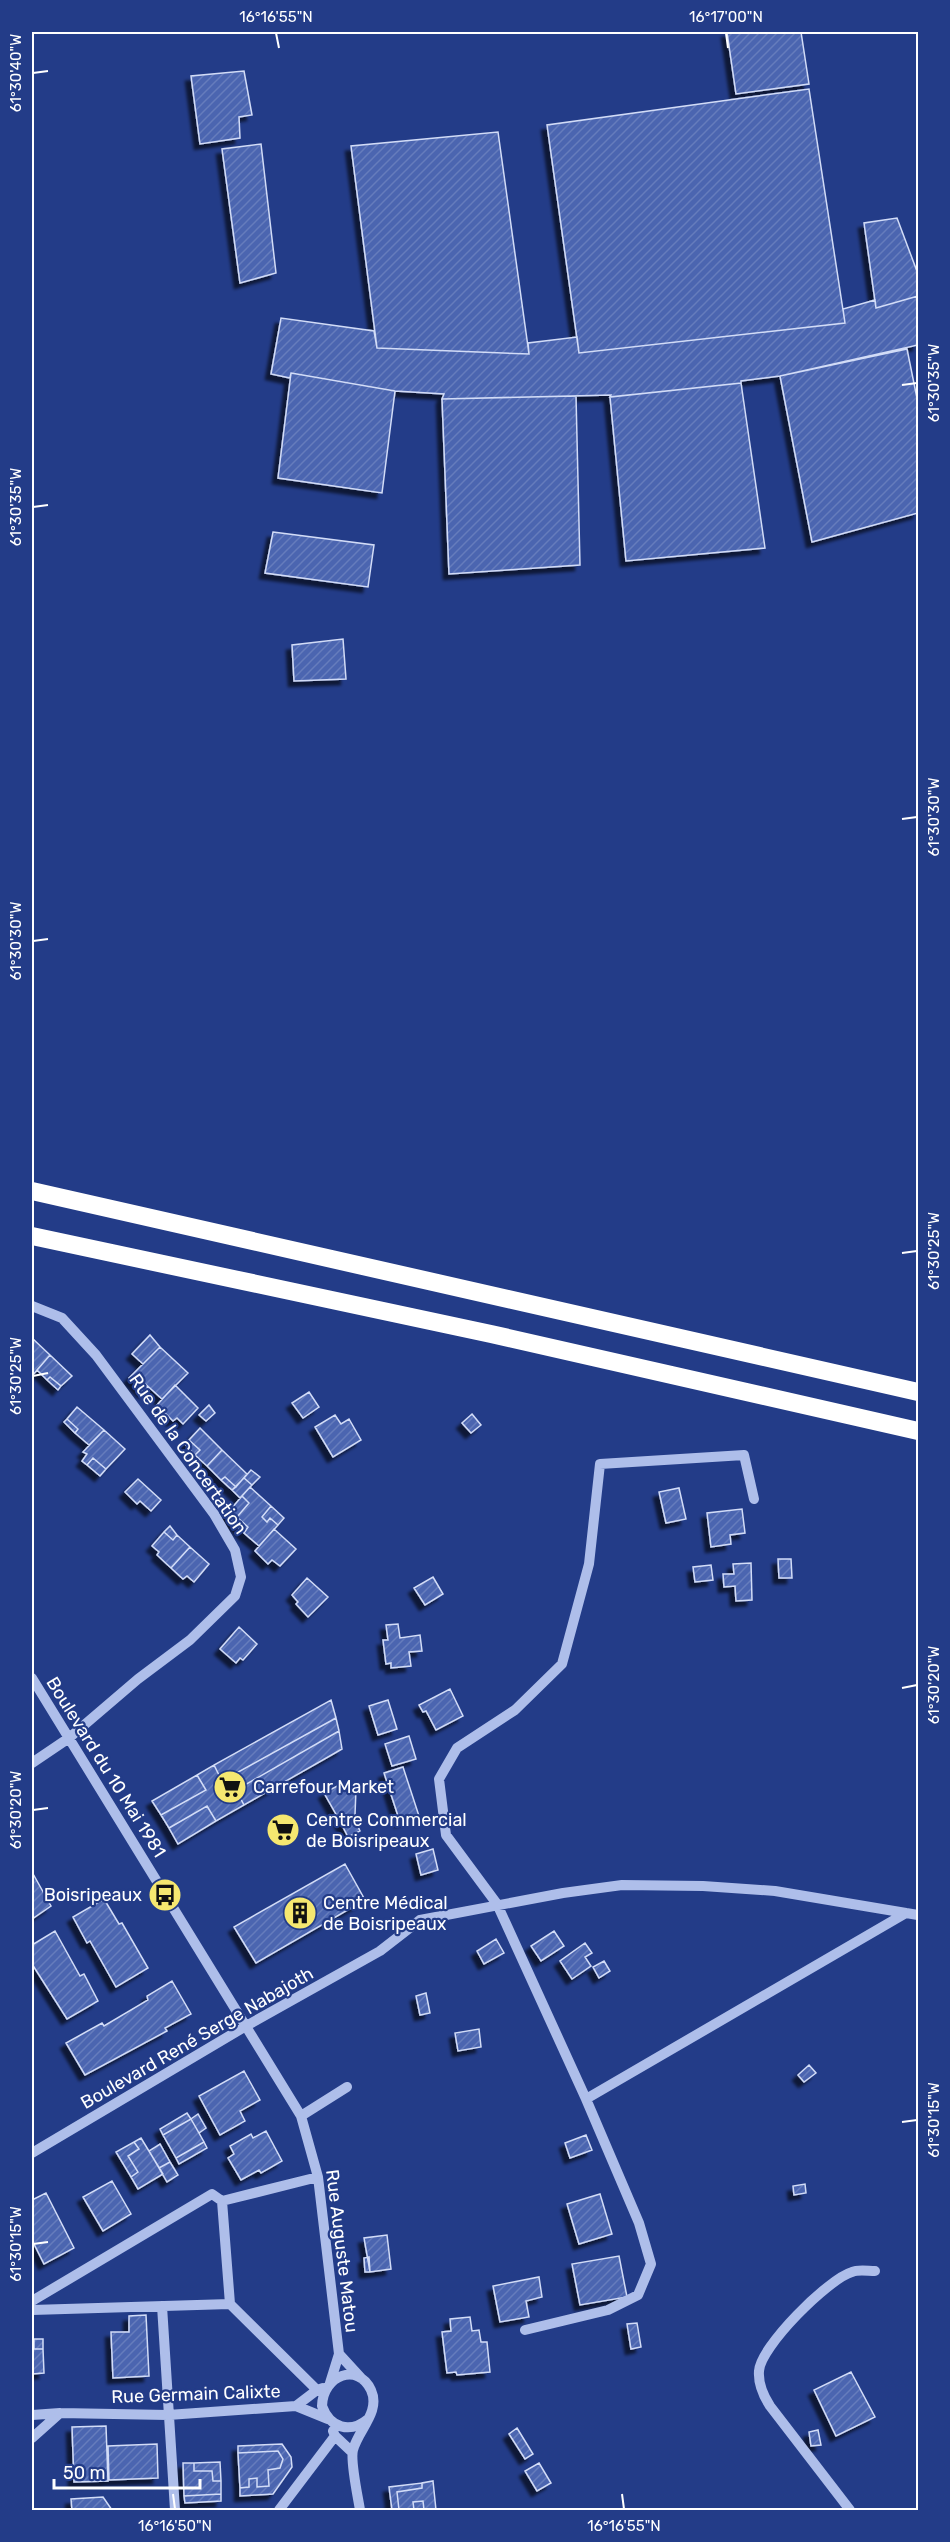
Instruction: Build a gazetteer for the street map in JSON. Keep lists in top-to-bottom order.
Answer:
{
  "streets": {
    "street": [
      "Rue de la Concertation",
      "Boulevard du 10 Mai 1981",
      "Boulevard René Serge Nabajoth",
      "Rue Auguste Matou",
      "Rue Germain Calixte"
    ]
  },
  "crossings": [
    ["Rue de la Concertation", "Boulevard du 10 Mai 1981"],
    ["Boulevard du 10 Mai 1981", "Boulevard René Serge Nabajoth"],
    ["Boulevard du 10 Mai 1981", "Rue Auguste Matou"],
    ["Boulevard René Serge Nabajoth", "Rue Auguste Matou"],
    ["Rue Auguste Matou", "Rue Germain Calixte"]
  ],
  "places": {
    "supermarket": ["Carrefour Market", "Centre Commercial de Boisripeaux"],
    "bus stop": ["Boisripeaux"],
    "building": ["Centre Médical de Boisripeaux"]
  },
  "scale_bar": "50 m",
  "coordinates": [
    "16°16'55\"N",
    "16°17'00\"N",
    "61°30'40\"W",
    "61°30'35\"W",
    "61°30'30\"W",
    "61°30'25\"W",
    "61°30'20\"W",
    "61°30'15\"W",
    "16°16'50\"N"
  ]
}
